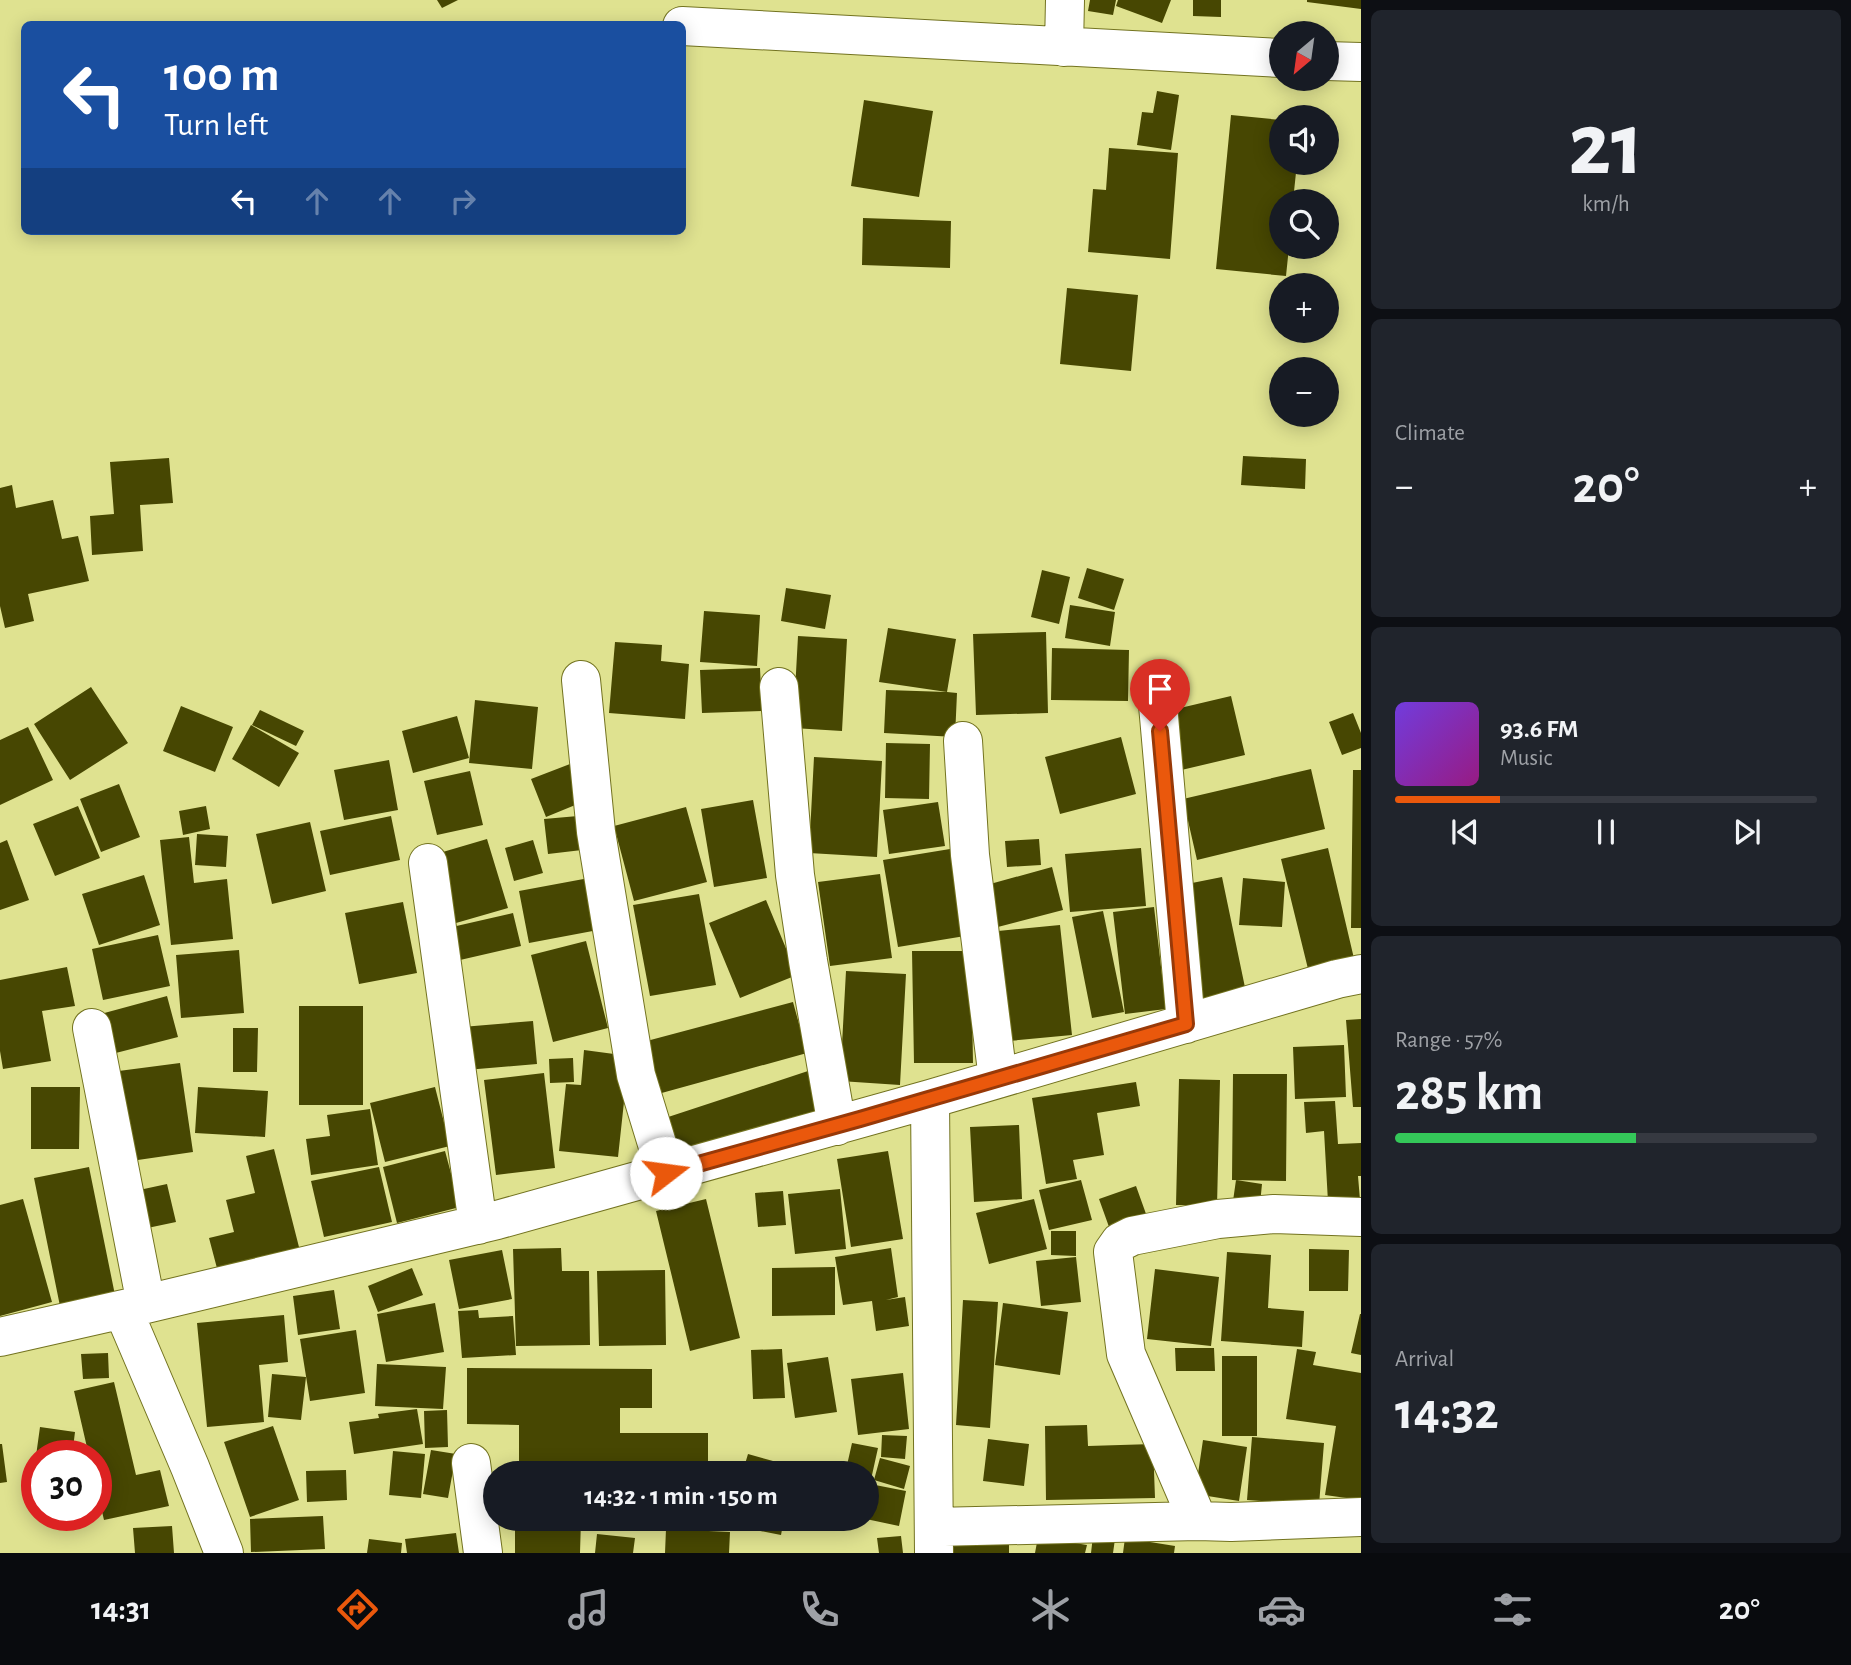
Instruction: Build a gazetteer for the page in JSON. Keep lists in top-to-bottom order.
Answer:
{
  "north": "bottom left",
  "page": {
    "tile": [
      ["21", "km/h"],
      "Climate",
      ["Range · 57%", "285 km"],
      ["Arrival", "14:32"]
    ],
    "map_buttons": ["+", "−"],
    "turn": ["100 m", "Turn left"],
    "heat": ["−", "20°", "+"],
    "song": ["93.6 FM", "Music"],
    "limit": "30",
    "trip": "14:32 · 1 min · 150 m",
    "tabs": ["14:31", "20°"]
  }
}
